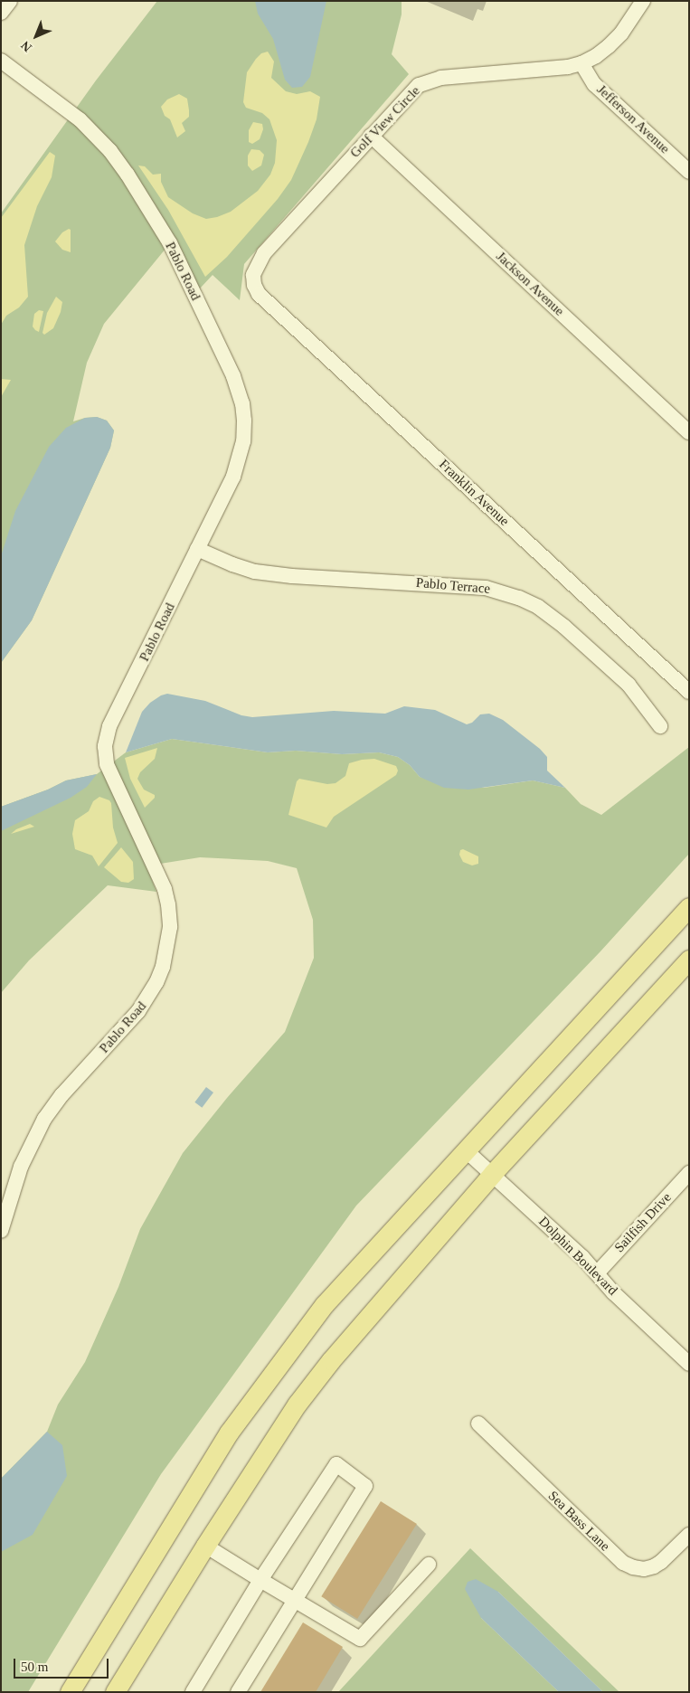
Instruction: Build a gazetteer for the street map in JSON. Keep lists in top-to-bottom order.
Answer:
{
  "streets": {
    "street": [
      "Jefferson Avenue",
      "Golf View Circle",
      "Pablo Road",
      "Jackson Avenue",
      "Franklin Avenue",
      "Pablo Terrace",
      "Sailfish Drive",
      "Dolphin Boulevard",
      "Sea Bass Lane"
    ]
  },
  "crossings": [
    ["Jefferson Avenue", "Golf View Circle"],
    ["Golf View Circle", "Jackson Avenue"],
    ["Golf View Circle", "Franklin Avenue"],
    ["Pablo Road", "Pablo Terrace"],
    ["Sailfish Drive", "Dolphin Boulevard"]
  ],
  "scale_bar": "50 m",
  "north": "bottom left"
}
